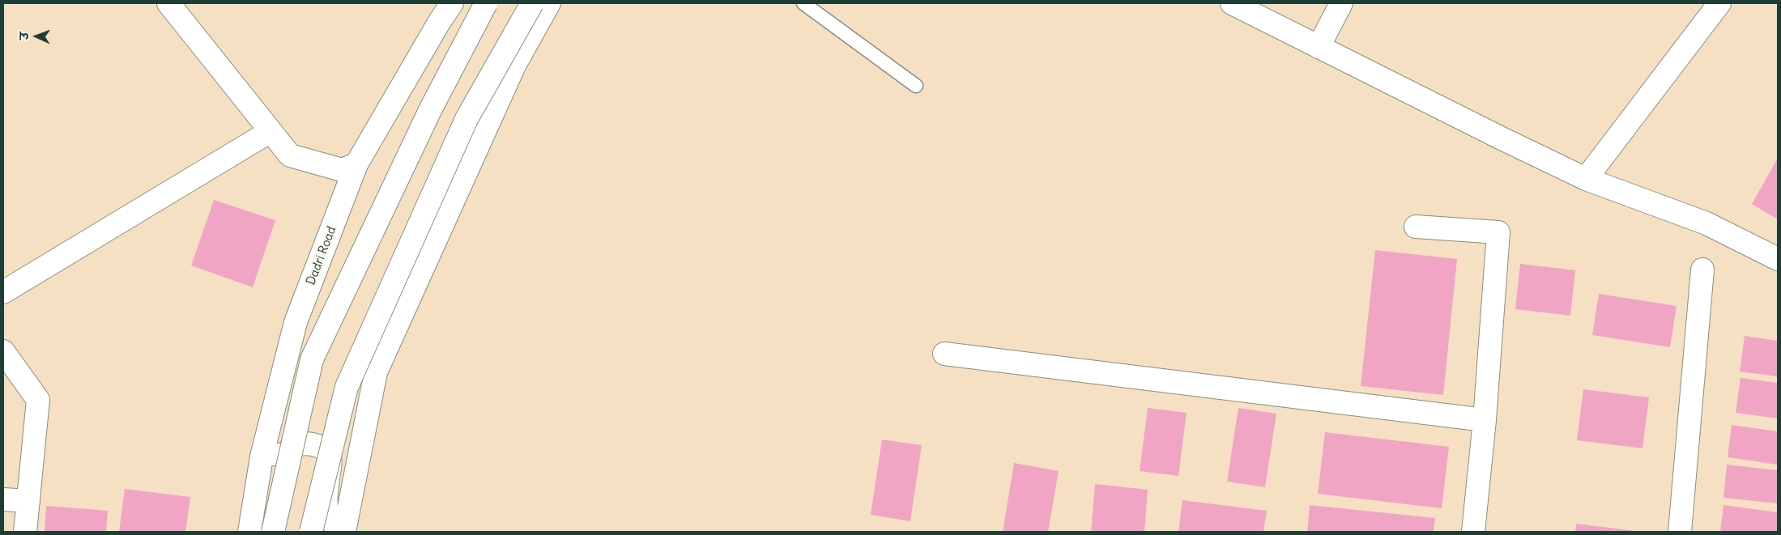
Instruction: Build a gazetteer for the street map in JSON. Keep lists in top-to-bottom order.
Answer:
{
  "streets": {
    "street": ["Dadri Road"]
  },
  "north": "left"
}
